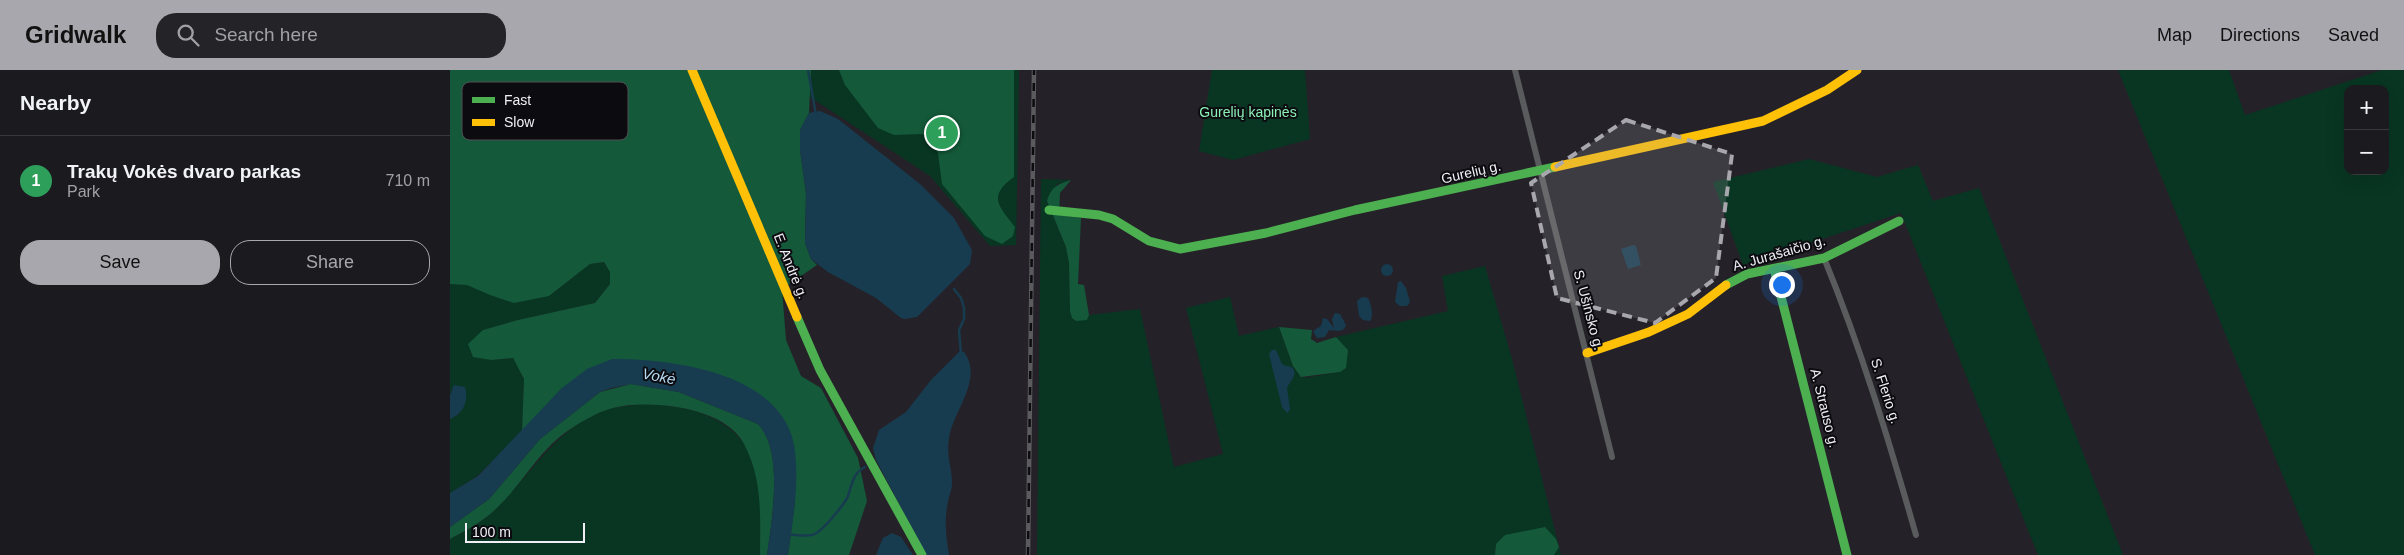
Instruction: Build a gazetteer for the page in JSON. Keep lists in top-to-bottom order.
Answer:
{
  "streets": {
    "street": [
      "Gurelių g.",
      "A. Jurašaičio g.",
      "E. Andrė g.",
      "S. Ušinsko g.",
      "S. Flerio g.",
      "A. Strauso g."
    ]
  },
  "crossings": [
    ["Gurelių g.", "S. Ušinsko g."],
    ["A. Jurašaičio g.", "S. Ušinsko g."],
    ["A. Jurašaičio g.", "S. Flerio g."],
    ["A. Jurašaičio g.", "A. Strauso g."]
  ],
  "water": ["Vokė"],
  "parks": ["Gurelių kapinės"],
  "legend": ["Fast", "Slow"],
  "scale_bar": "100 m",
  "page": {
    "header": "Gridwalk",
    "search": "Search here",
    "nav": ["Map", "Directions", "Saved"],
    "heading": "Nearby",
    "map_buttons": ["+", "−"],
    "pins": "1",
    "list": [
      {
        "mark": "1",
        "name": "Trakų Vokės dvaro parkas",
        "note": "Park",
        "value": "710 m"
      }
    ],
    "buttons": ["Save", "Share"],
    "scale": "100 m"
  }
}
